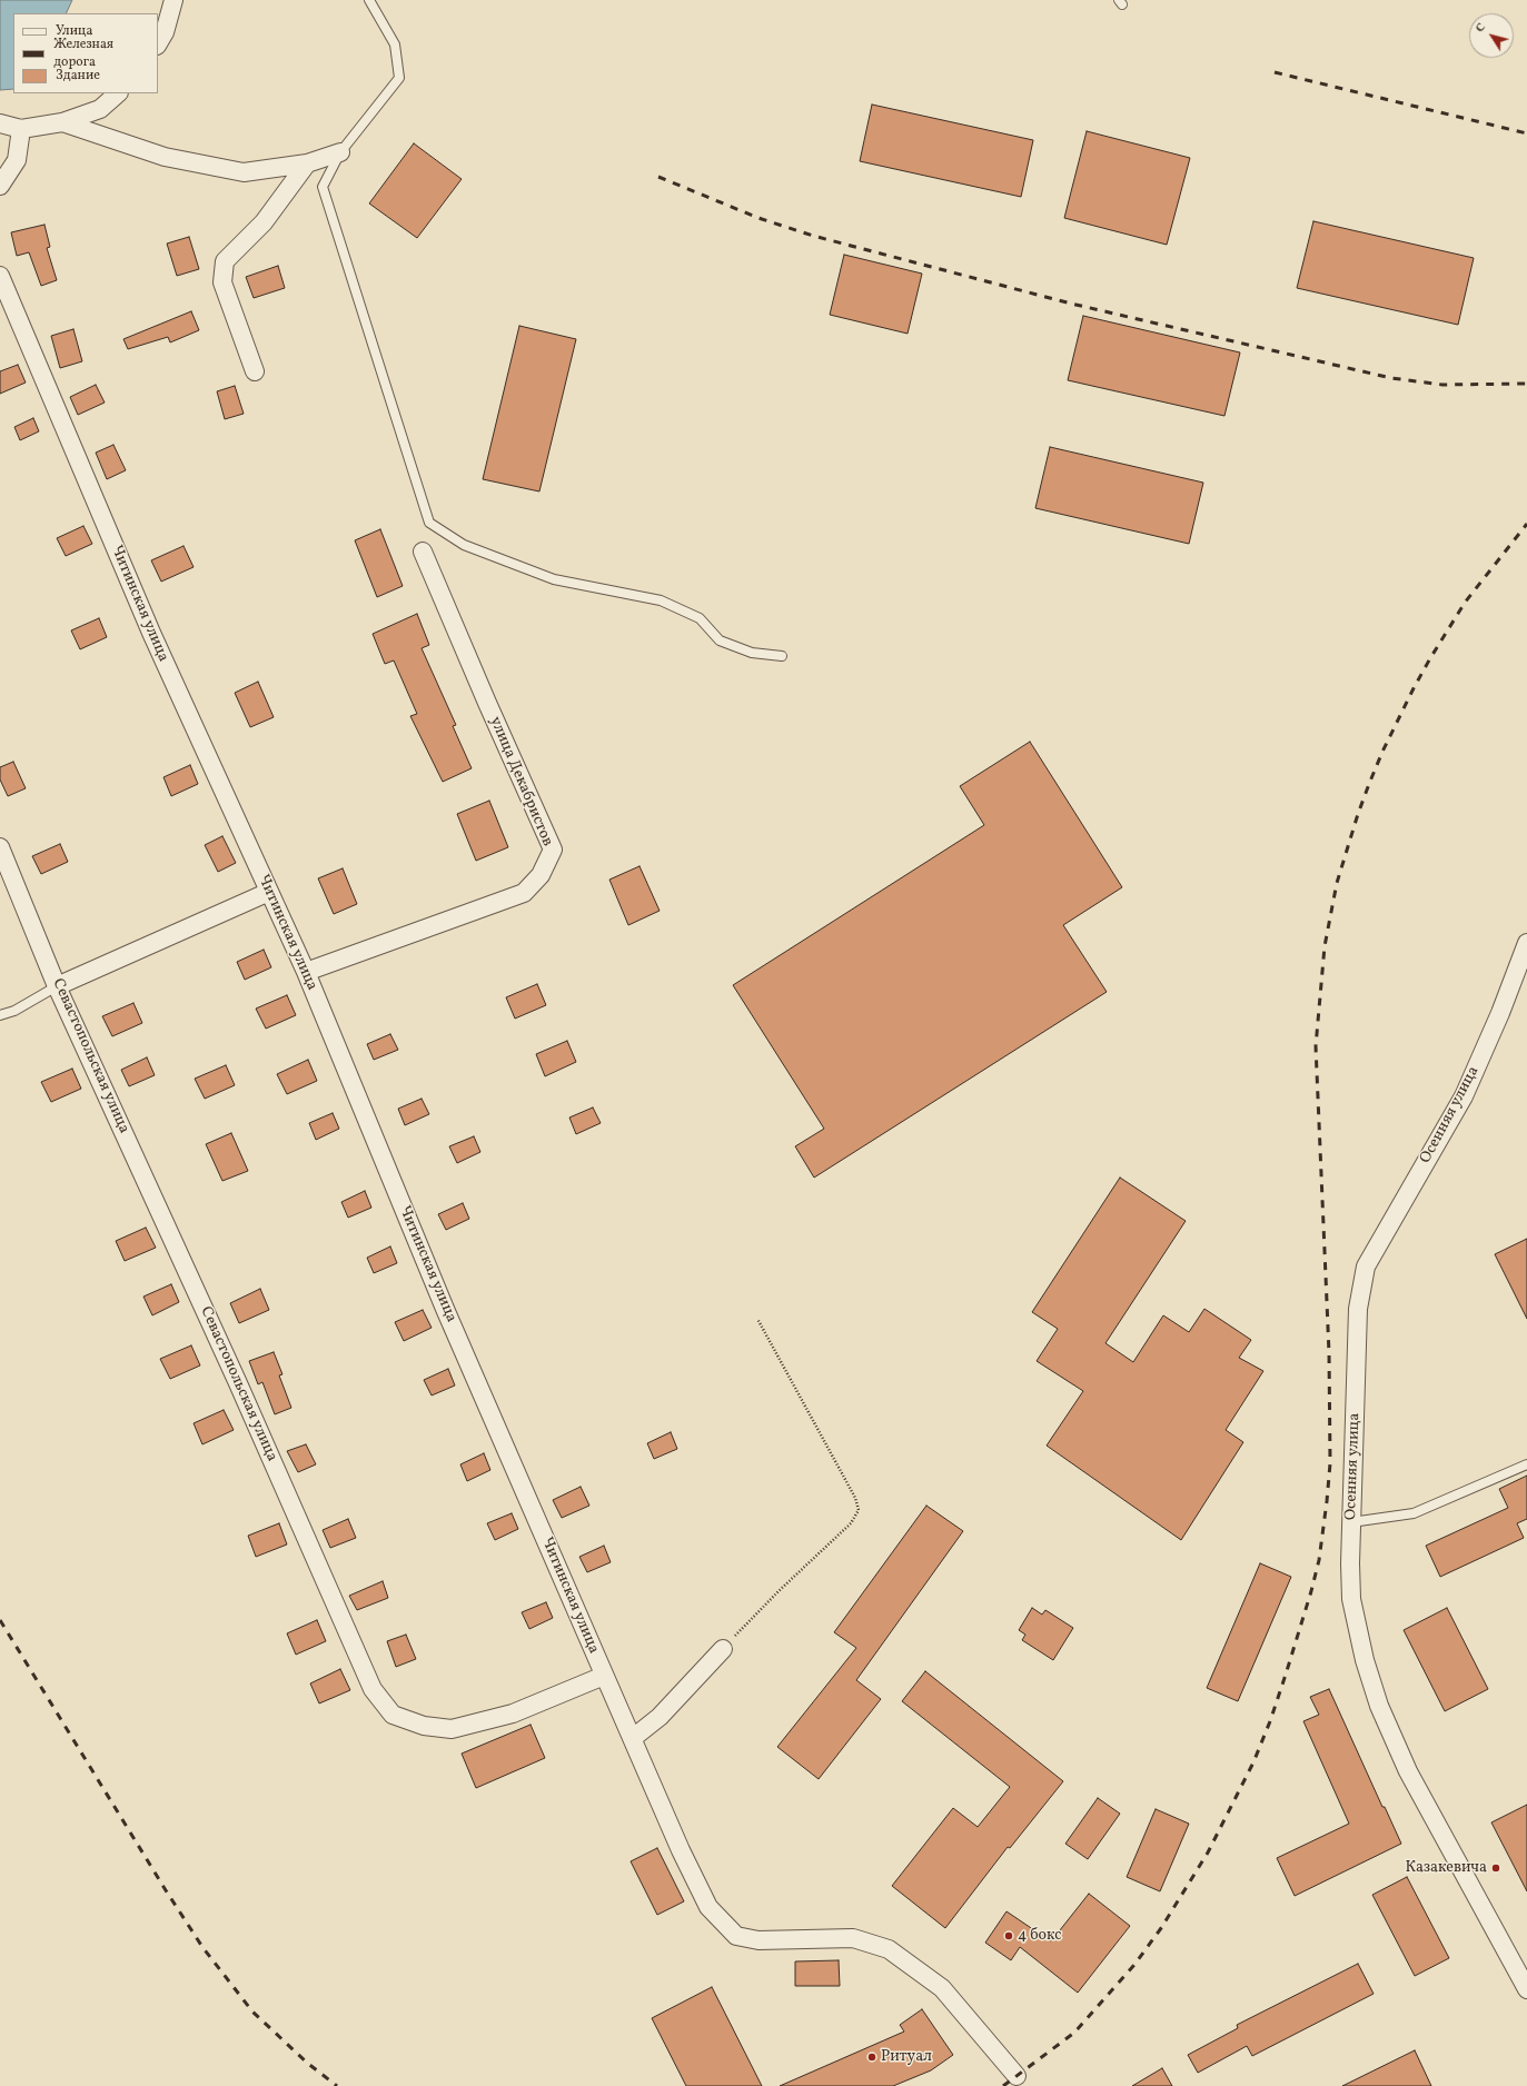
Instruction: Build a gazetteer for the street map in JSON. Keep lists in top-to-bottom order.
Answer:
{
  "streets": {
    "street": [
      "Читинская улица",
      "улица Декабристов",
      "Севастопольская улица",
      "Осенняя улица"
    ]
  },
  "crossings": [
    ["Читинская улица", "улица Декабристов"],
    ["Читинская улица", "Севастопольская улица"]
  ],
  "places": ["Казакевича", "4 бокс", "Ритуал"],
  "legend": ["Улица", "Железная дорога", "Здание"],
  "north": "top left"
}
